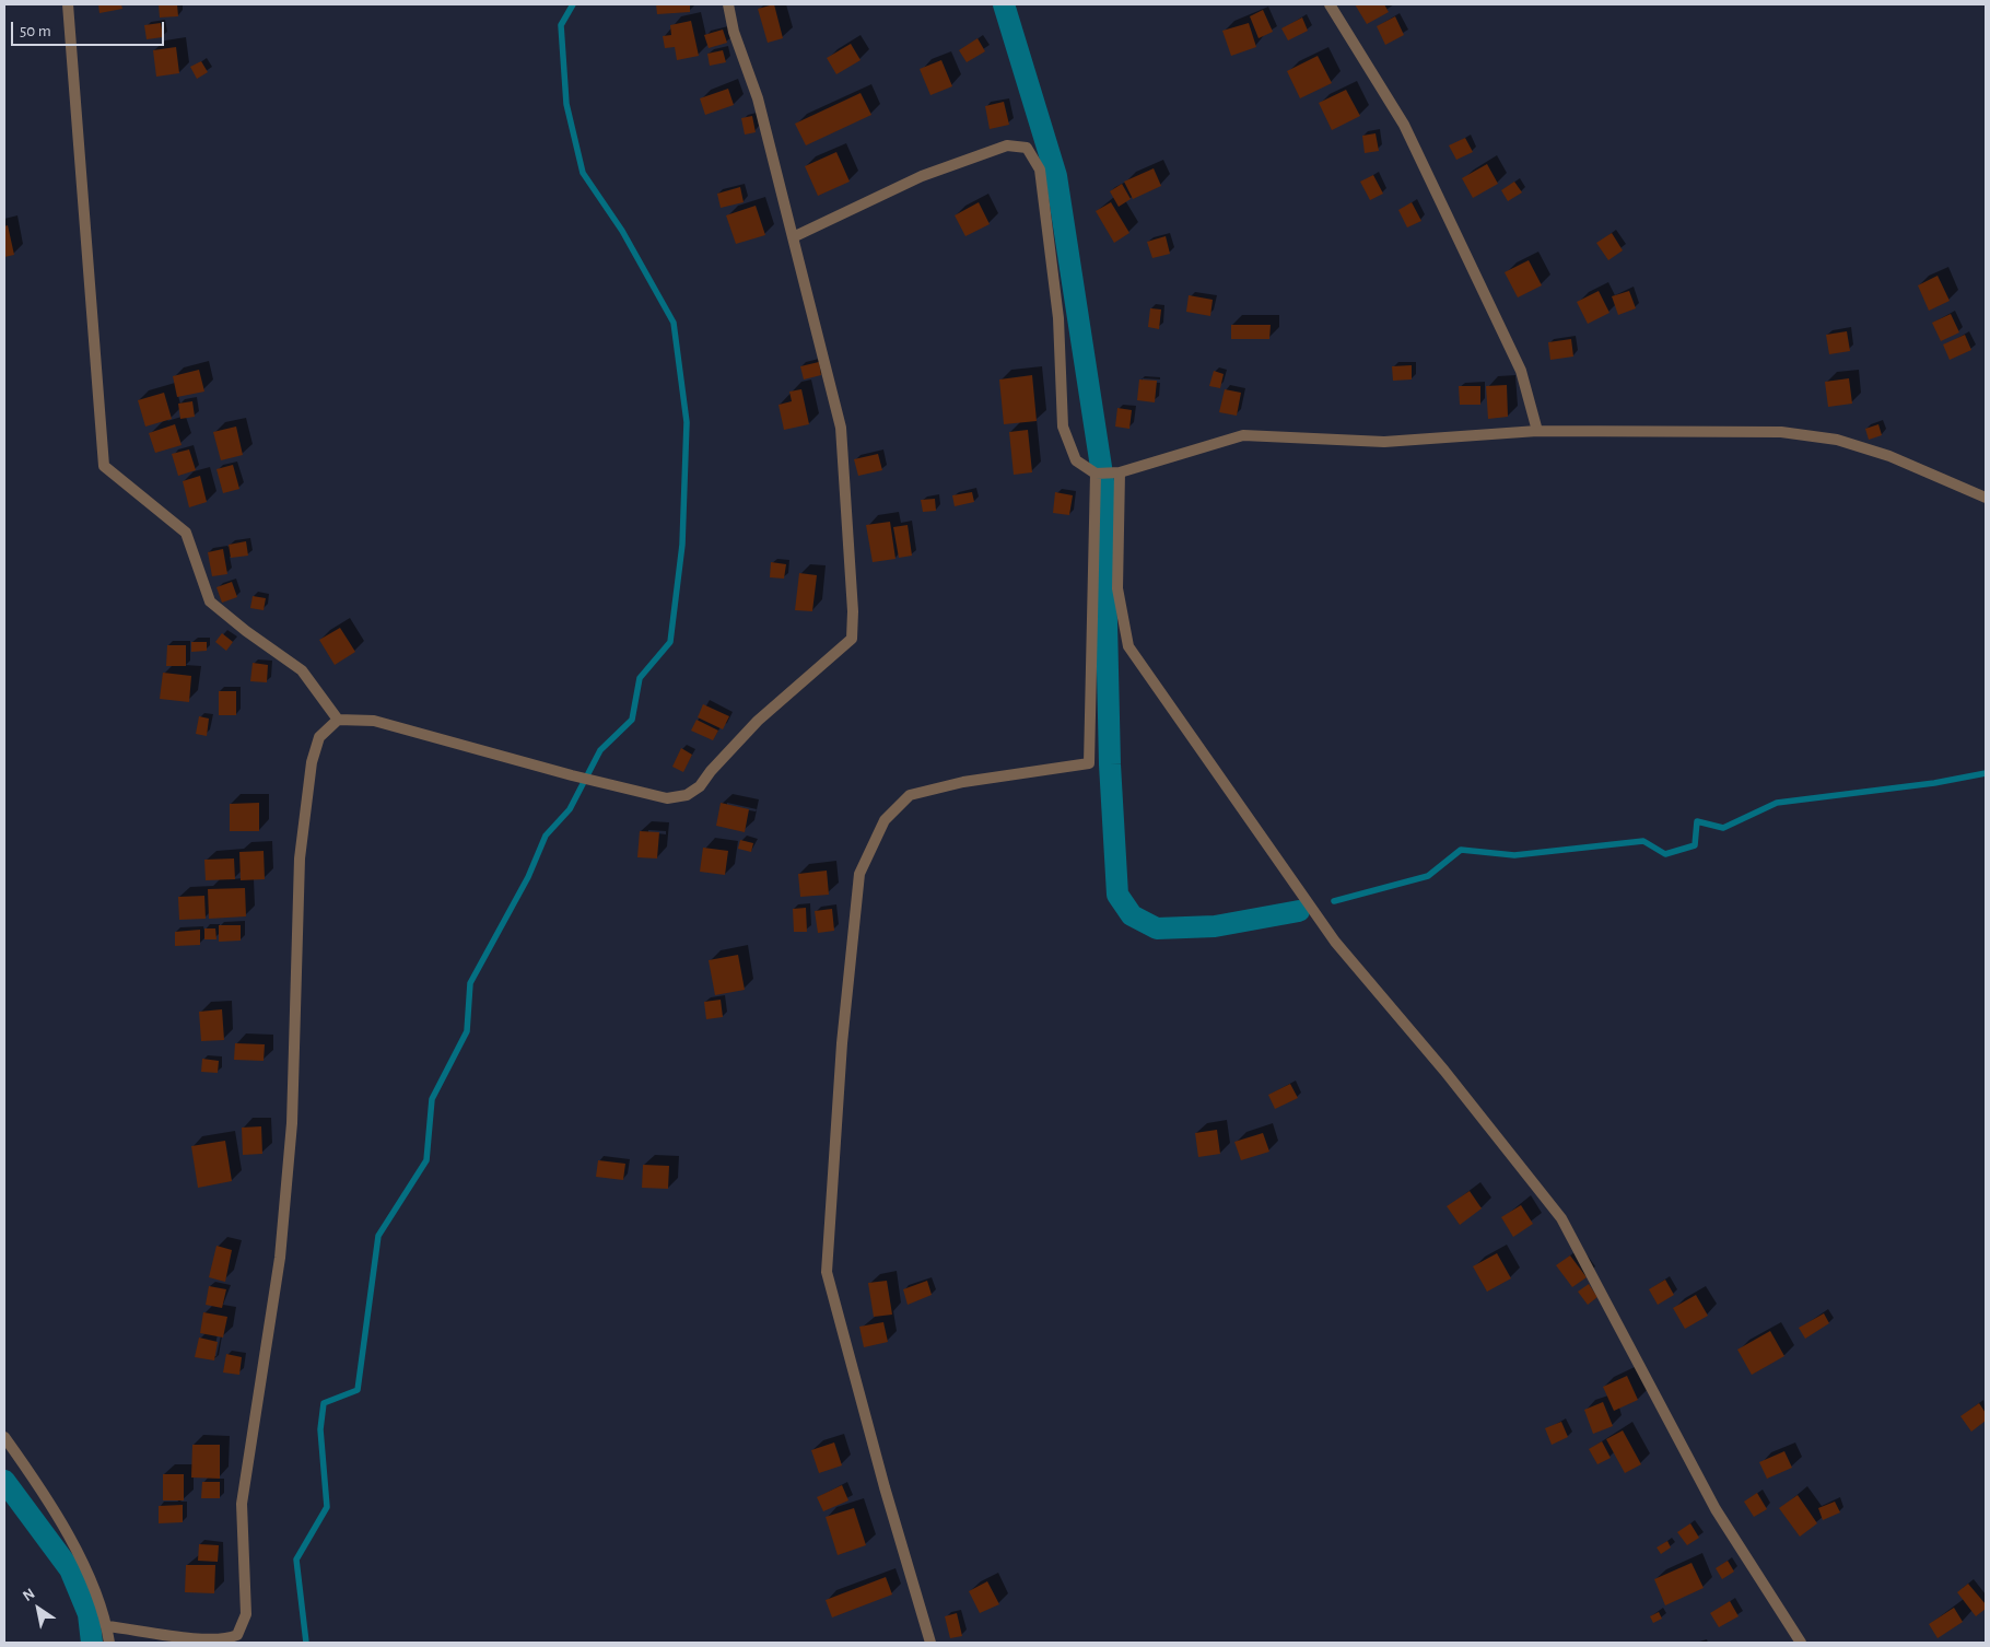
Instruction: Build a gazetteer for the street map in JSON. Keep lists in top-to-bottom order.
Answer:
{
  "scale_bar": "50 m",
  "north": "top left"
}
